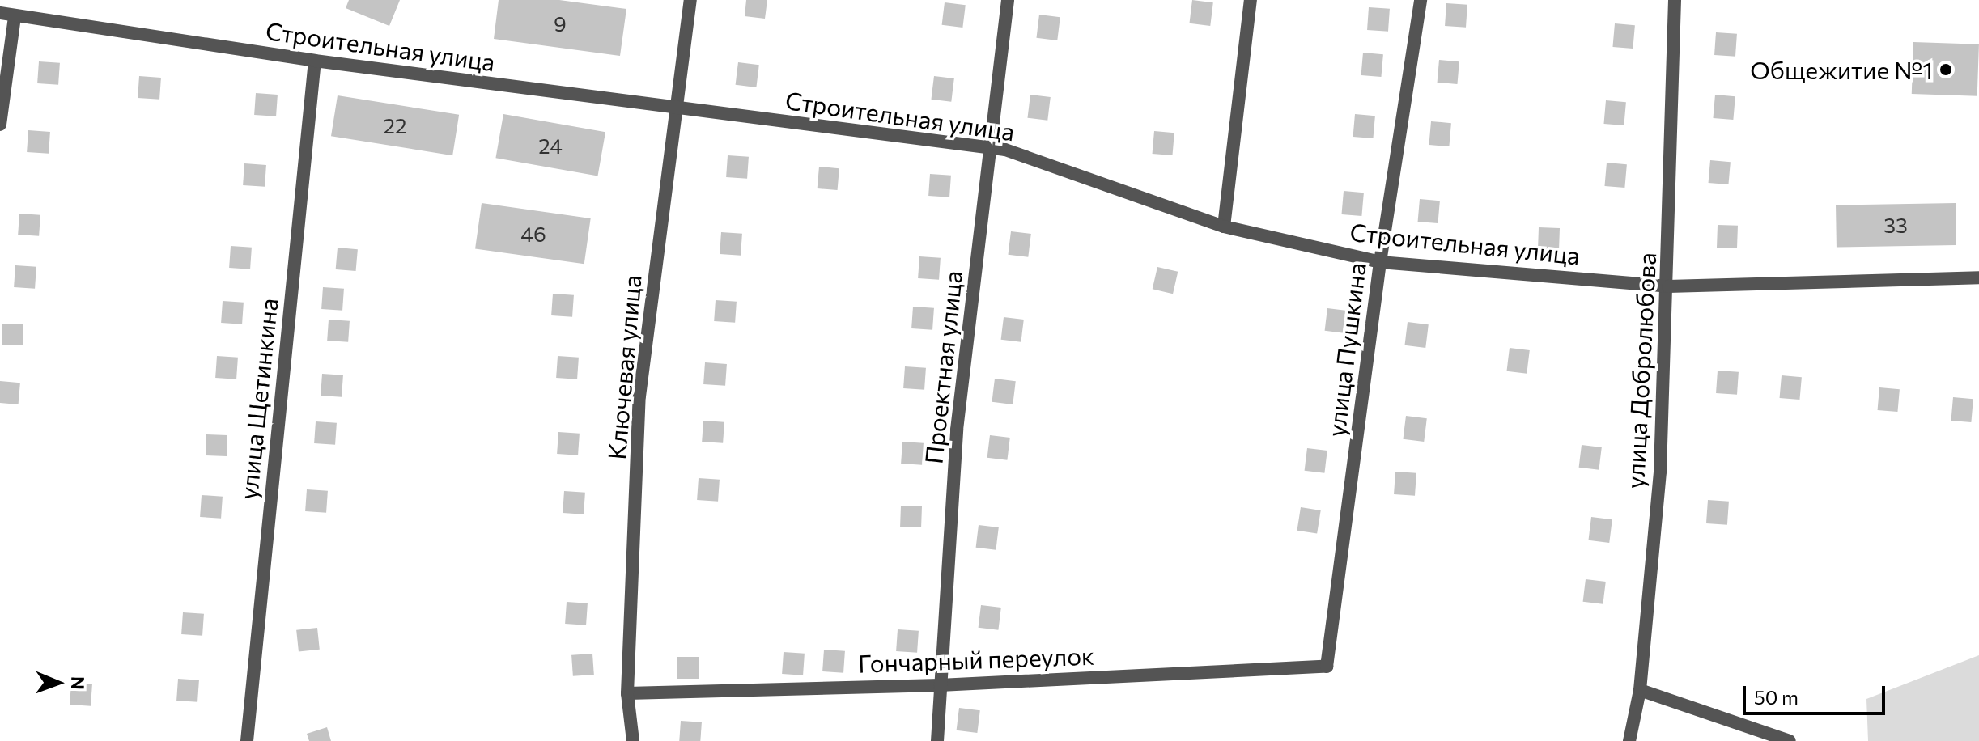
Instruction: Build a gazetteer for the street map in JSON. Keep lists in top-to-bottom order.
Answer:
{
  "streets": {
    "street": [
      "Строительная улица",
      "улица Пушкина",
      "Ключевая улица",
      "Проектная улица",
      "улица Добролюбова",
      "улица Щетинкина",
      "Гончарный переулок"
    ]
  },
  "crossings": [
    ["Строительная улица", "улица Пушкина"],
    ["Строительная улица", "Ключевая улица"],
    ["Строительная улица", "Проектная улица"],
    ["Строительная улица", "улица Добролюбова"],
    ["Строительная улица", "улица Щетинкина"],
    ["улица Пушкина", "Гончарный переулок"],
    ["Ключевая улица", "Гончарный переулок"],
    ["Проектная улица", "Гончарный переулок"]
  ],
  "places": ["Общежитие №1"],
  "house_numbers": [
    "9",
    "22",
    "24",
    "33",
    "46"
  ],
  "scale_bar": "50 m",
  "north": "right"
}
